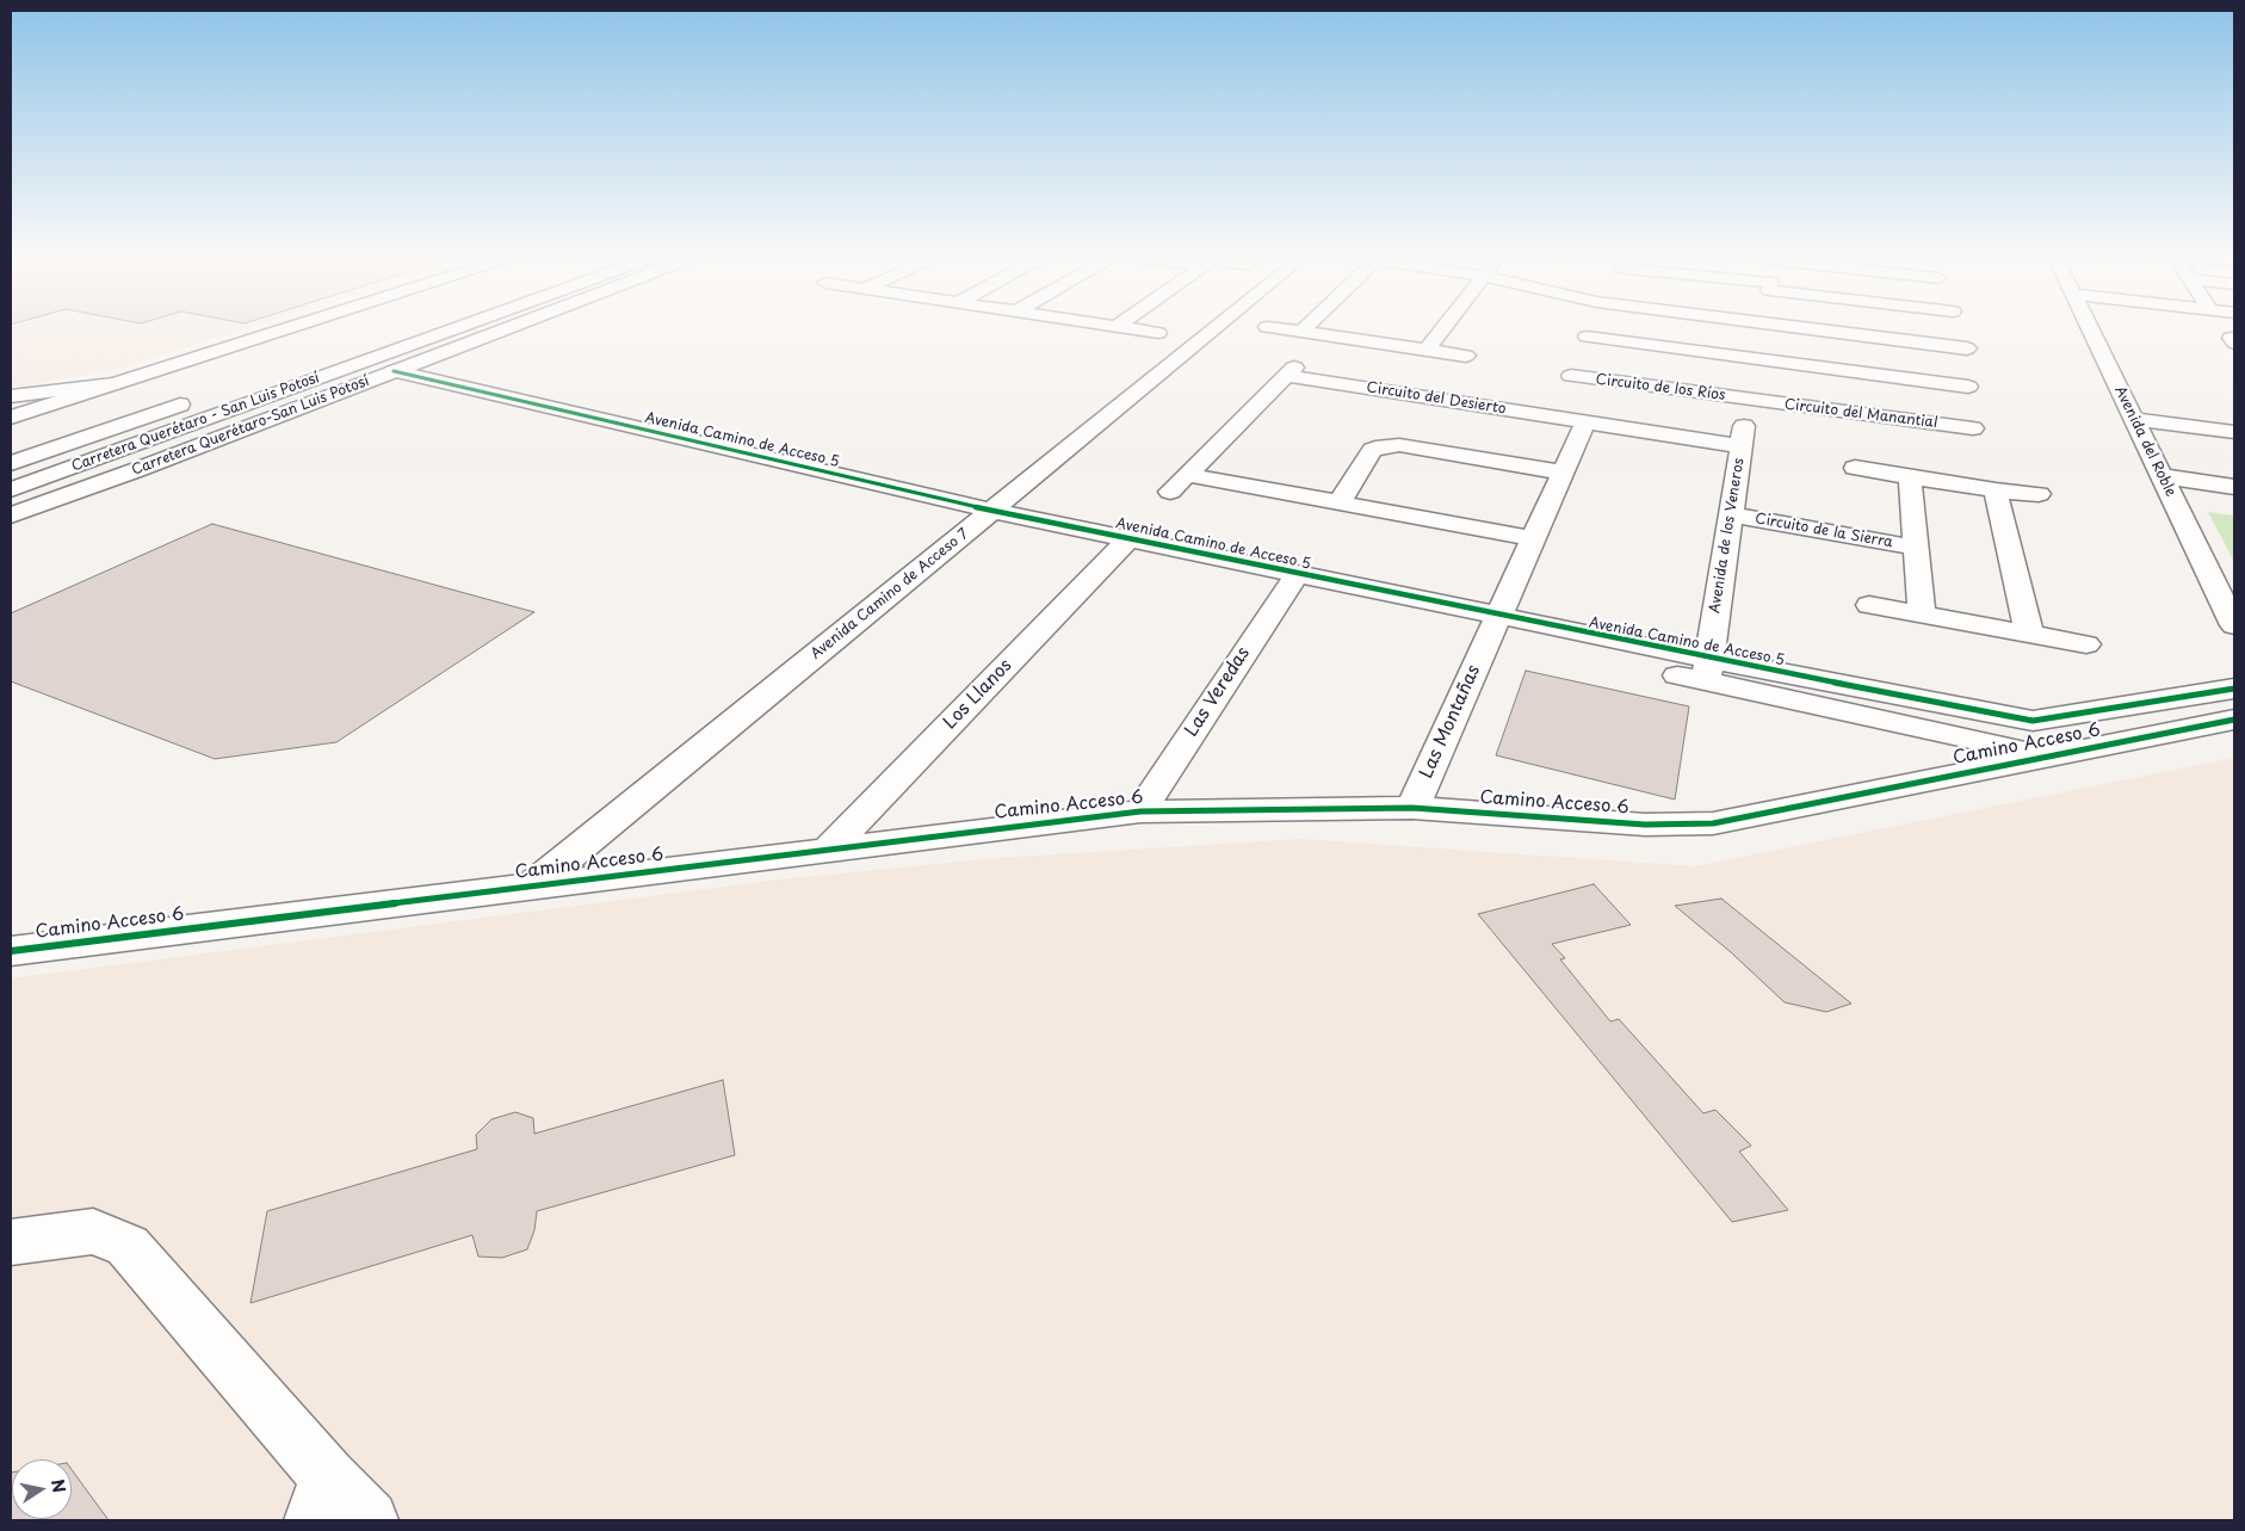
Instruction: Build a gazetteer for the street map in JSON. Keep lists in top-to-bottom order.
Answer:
{
  "streets": {
    "main road": [
      "Circuito de los Ríos",
      "Circuito del Desierto",
      "Circuito del Manantial",
      "Carretera Querétaro - San Luis Potosí",
      "Carretera Querétaro-San Luis Potosí",
      "Avenida Camino de Acceso 5",
      "Avenida del Roble",
      "Circuito de la Sierra",
      "Avenida de los Veneros",
      "Avenida Camino de Acceso 7",
      "Las Veredas",
      "Los Llanos",
      "Las Montañas",
      "Camino Acceso 6"
    ]
  },
  "crossings": [
    ["Circuito de los Ríos", "Circuito del Desierto"],
    ["Circuito de los Ríos", "Circuito del Manantial"],
    ["Circuito de los Ríos", "Avenida de los Veneros"],
    ["Circuito del Desierto", "Circuito del Manantial"],
    ["Circuito del Desierto", "Avenida de los Veneros"],
    ["Circuito del Manantial", "Avenida de los Veneros"],
    ["Carretera Querétaro - San Luis Potosí", "Carretera Querétaro-San Luis Potosí"],
    ["Carretera Querétaro - San Luis Potosí", "Avenida Camino de Acceso 5"],
    ["Carretera Querétaro-San Luis Potosí", "Avenida Camino de Acceso 5"],
    ["Avenida Camino de Acceso 5", "Avenida de los Veneros"],
    ["Avenida Camino de Acceso 5", "Avenida Camino de Acceso 7"],
    ["Avenida Camino de Acceso 5", "Las Veredas"],
    ["Avenida Camino de Acceso 5", "Los Llanos"],
    ["Avenida Camino de Acceso 5", "Las Montañas"],
    ["Avenida Camino de Acceso 5", "Camino Acceso 6"],
    ["Circuito de la Sierra", "Avenida de los Veneros"],
    ["Avenida Camino de Acceso 7", "Camino Acceso 6"],
    ["Las Veredas", "Camino Acceso 6"],
    ["Los Llanos", "Camino Acceso 6"],
    ["Las Montañas", "Camino Acceso 6"]
  ],
  "north": "right"
}
